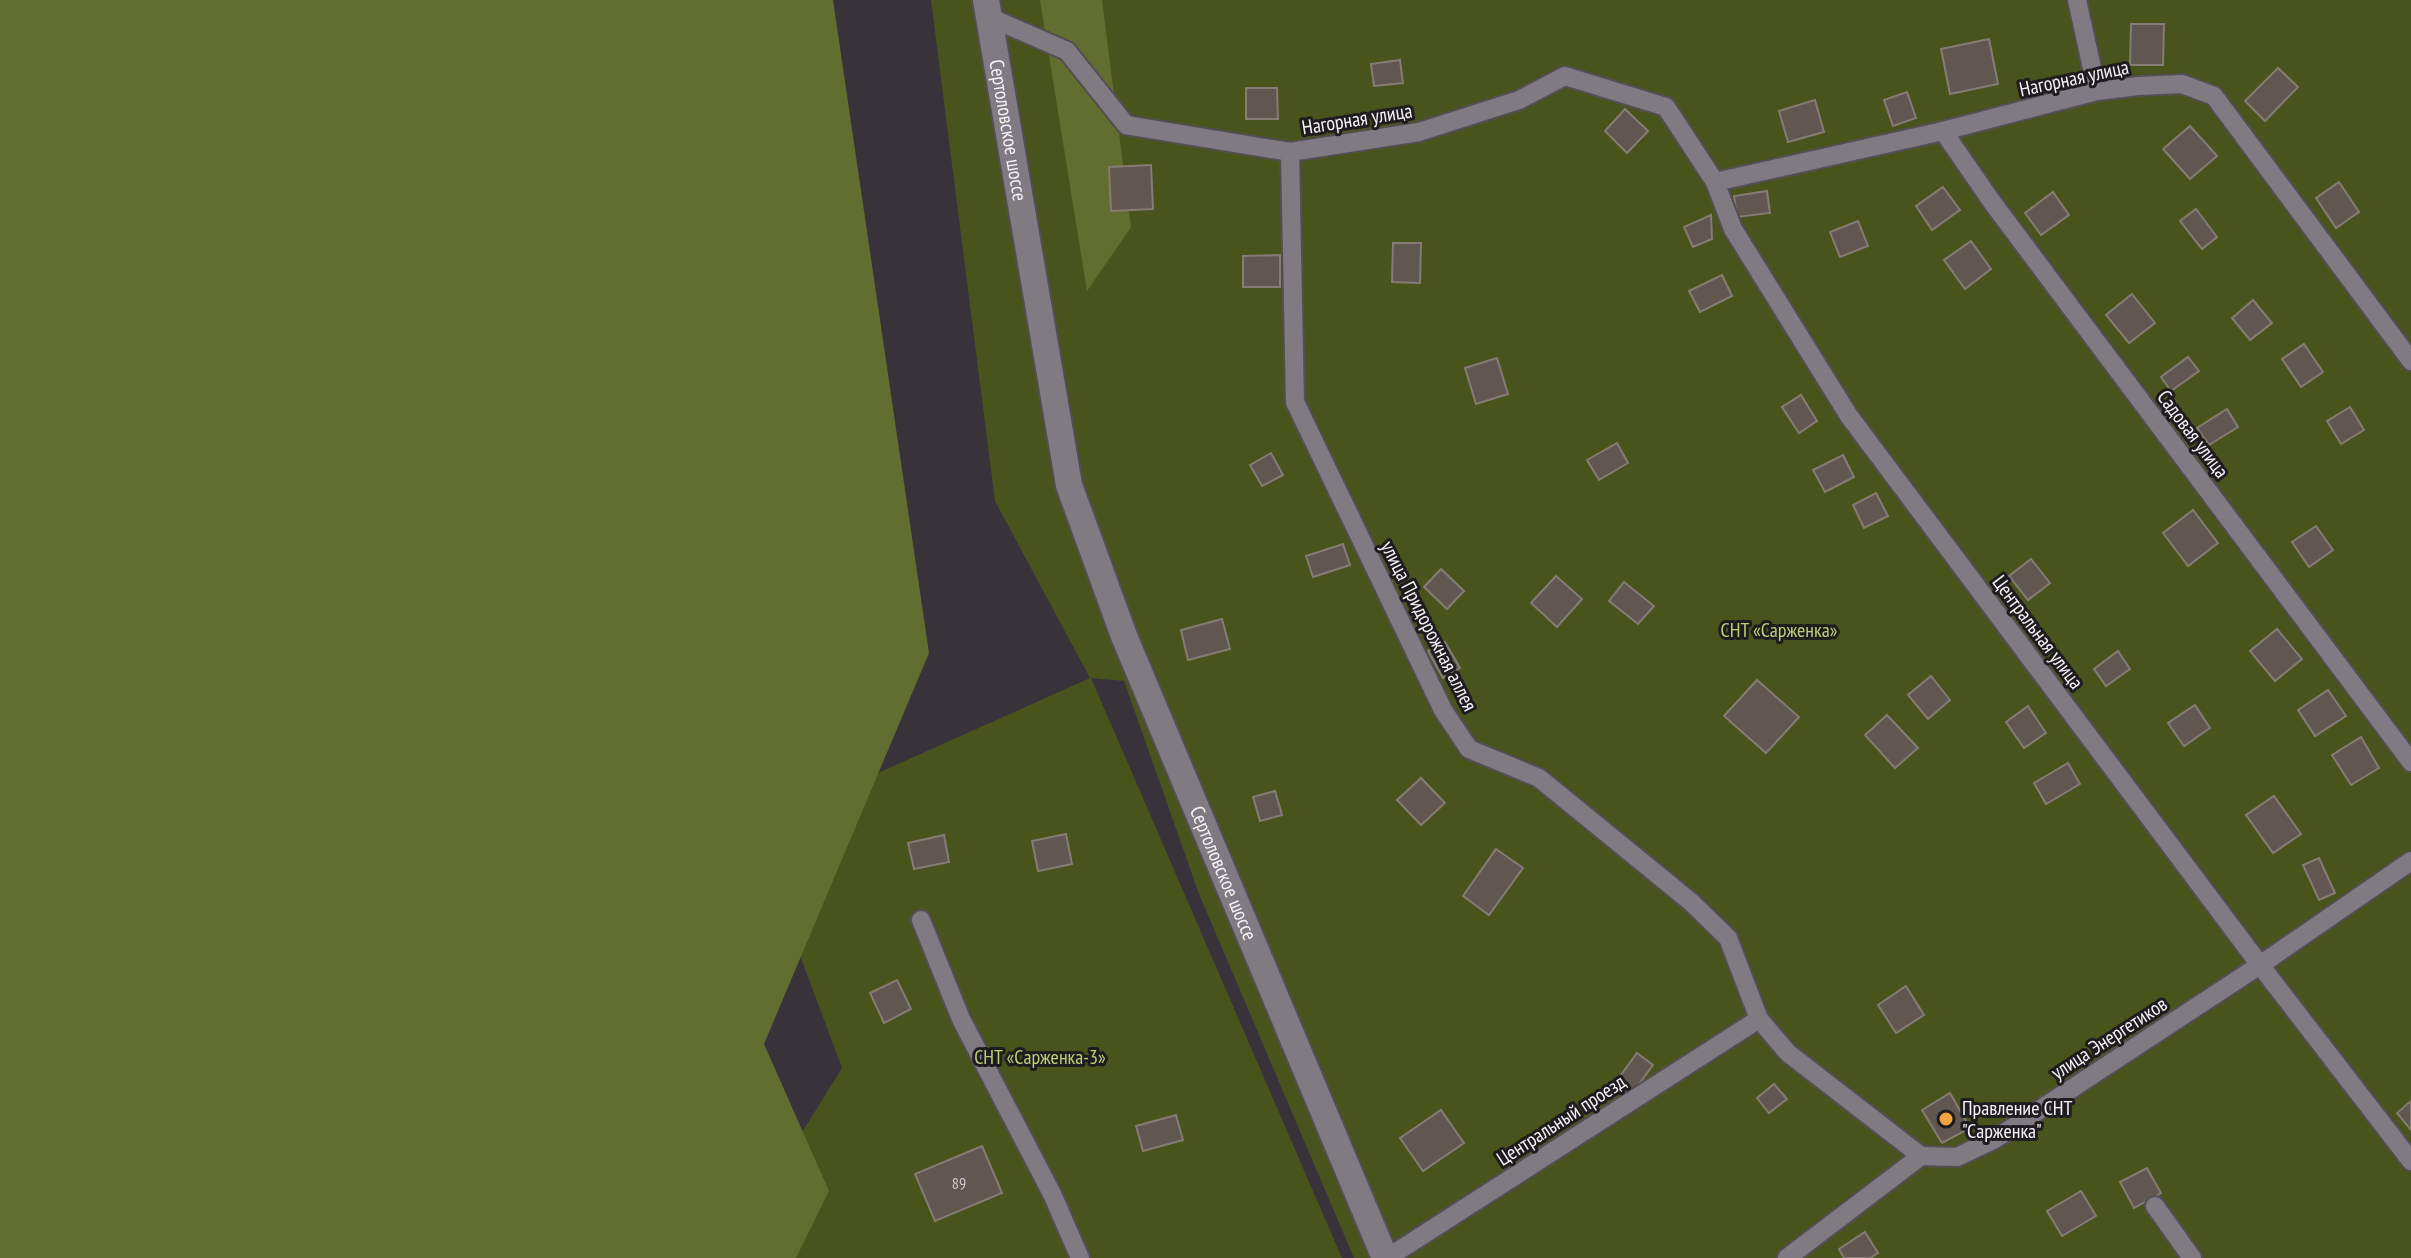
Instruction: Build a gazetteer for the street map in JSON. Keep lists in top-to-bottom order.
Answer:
{
  "streets": {
    "main road": ["Сертоловское шоссе"],
    "street": [
      "Нагорная улица",
      "Садовая улица",
      "улица Придорожная аллея",
      "Центральная улица",
      "улица Энергетиков",
      "Центральный проезд"
    ]
  },
  "crossings": [
    ["Нагорная улица", "Сертоловское шоссе"],
    ["Нагорная улица", "Садовая улица"],
    ["Нагорная улица", "улица Придорожная аллея"],
    ["Нагорная улица", "Центральная улица"],
    ["Сертоловское шоссе", "Центральный проезд"],
    ["улица Придорожная аллея", "улица Энергетиков"],
    ["улица Придорожная аллея", "Центральный проезд"],
    ["Центральная улица", "улица Энергетиков"]
  ],
  "parks": ["СНТ «Сарженка»", "СНТ «Сарженка-3»"],
  "places": ["Правление СНТ \"Сарженка\""],
  "house_numbers": ["89"]
}
